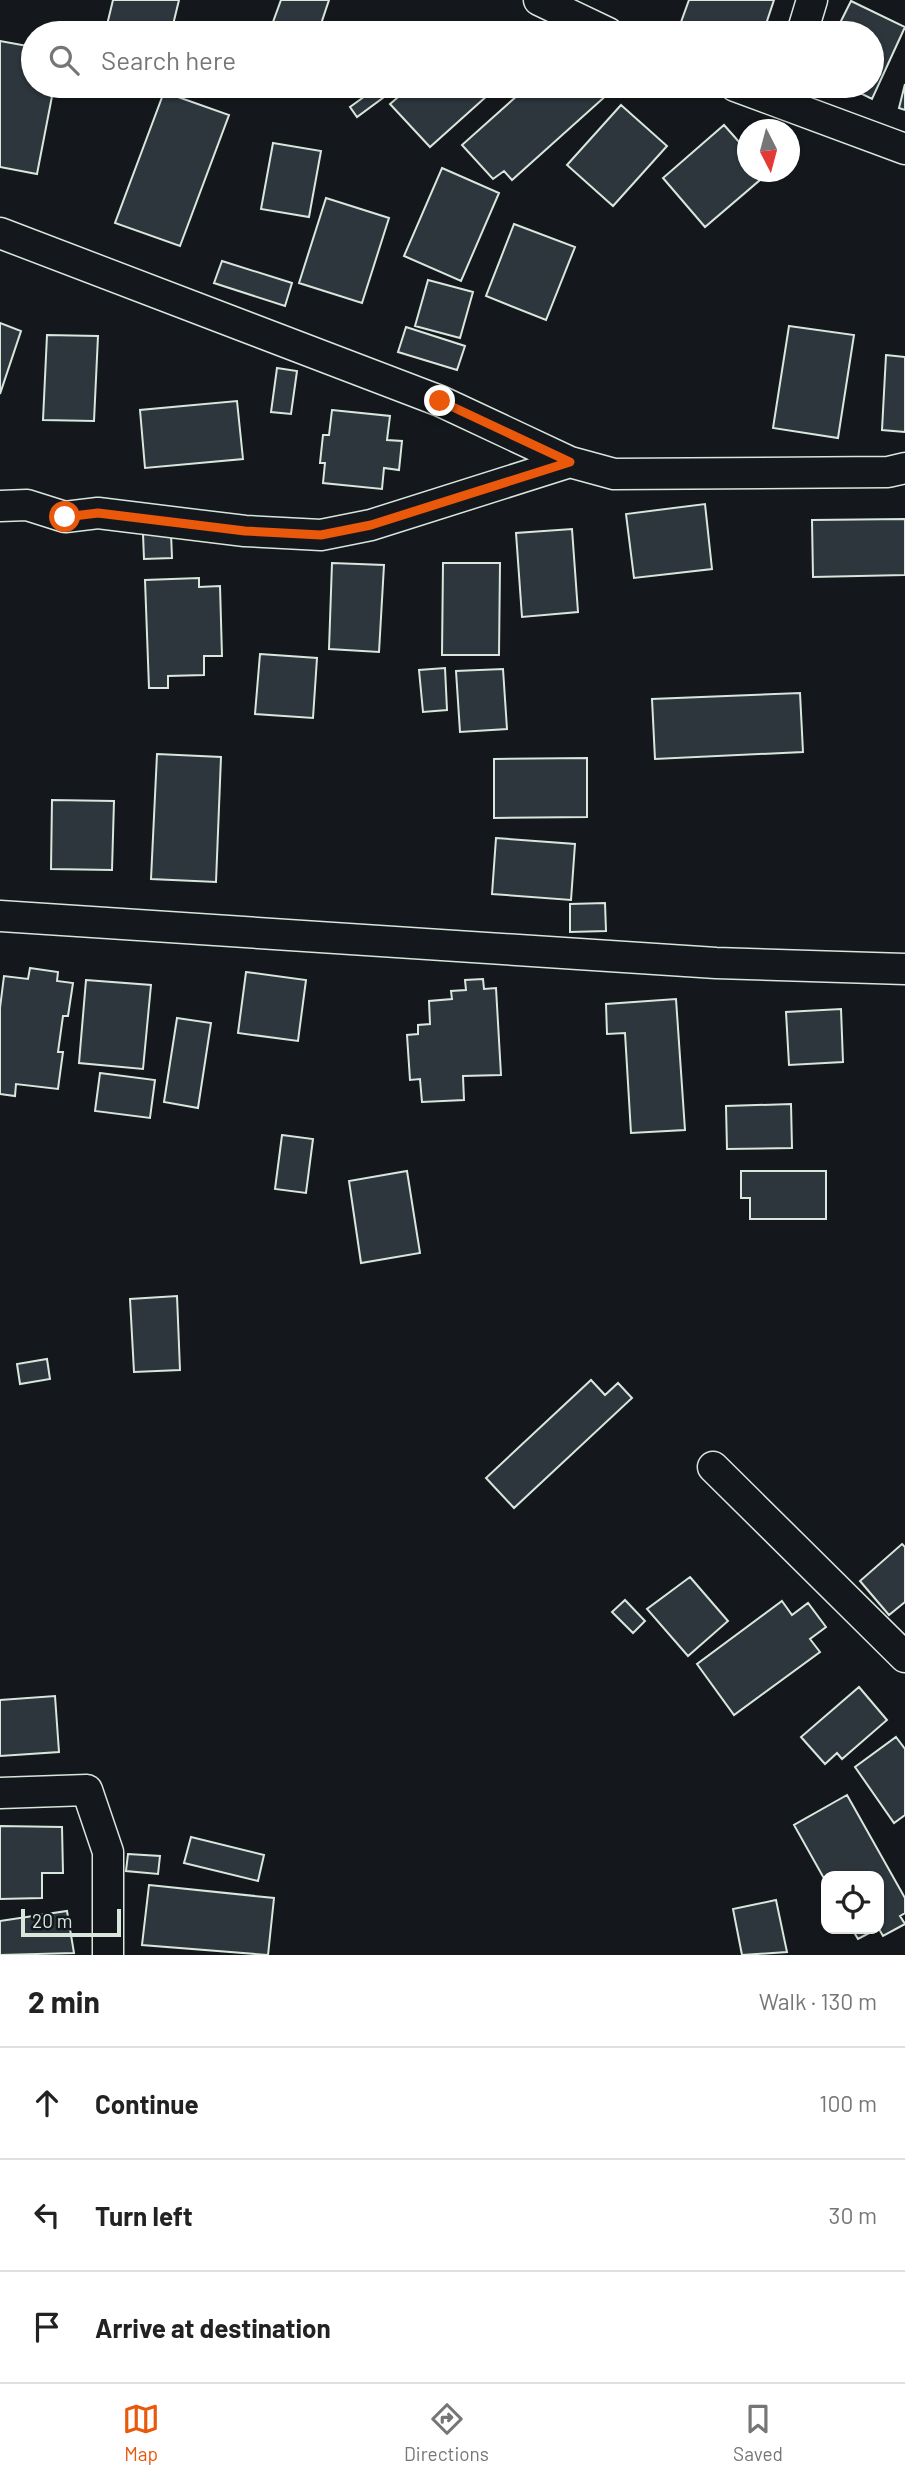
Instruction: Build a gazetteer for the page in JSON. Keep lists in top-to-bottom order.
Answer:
{
  "scale_bar": "20 m",
  "north": "bottom",
  "page": {
    "search": "Search here",
    "scale": "20 m",
    "heading": ["2 min", "Walk · 130 m"],
    "list": [
      ["Continue", "100 m"],
      ["Turn left", "30 m"],
      "Arrive at destination"
    ],
    "nav": ["Map", "Directions", "Saved"]
  }
}
